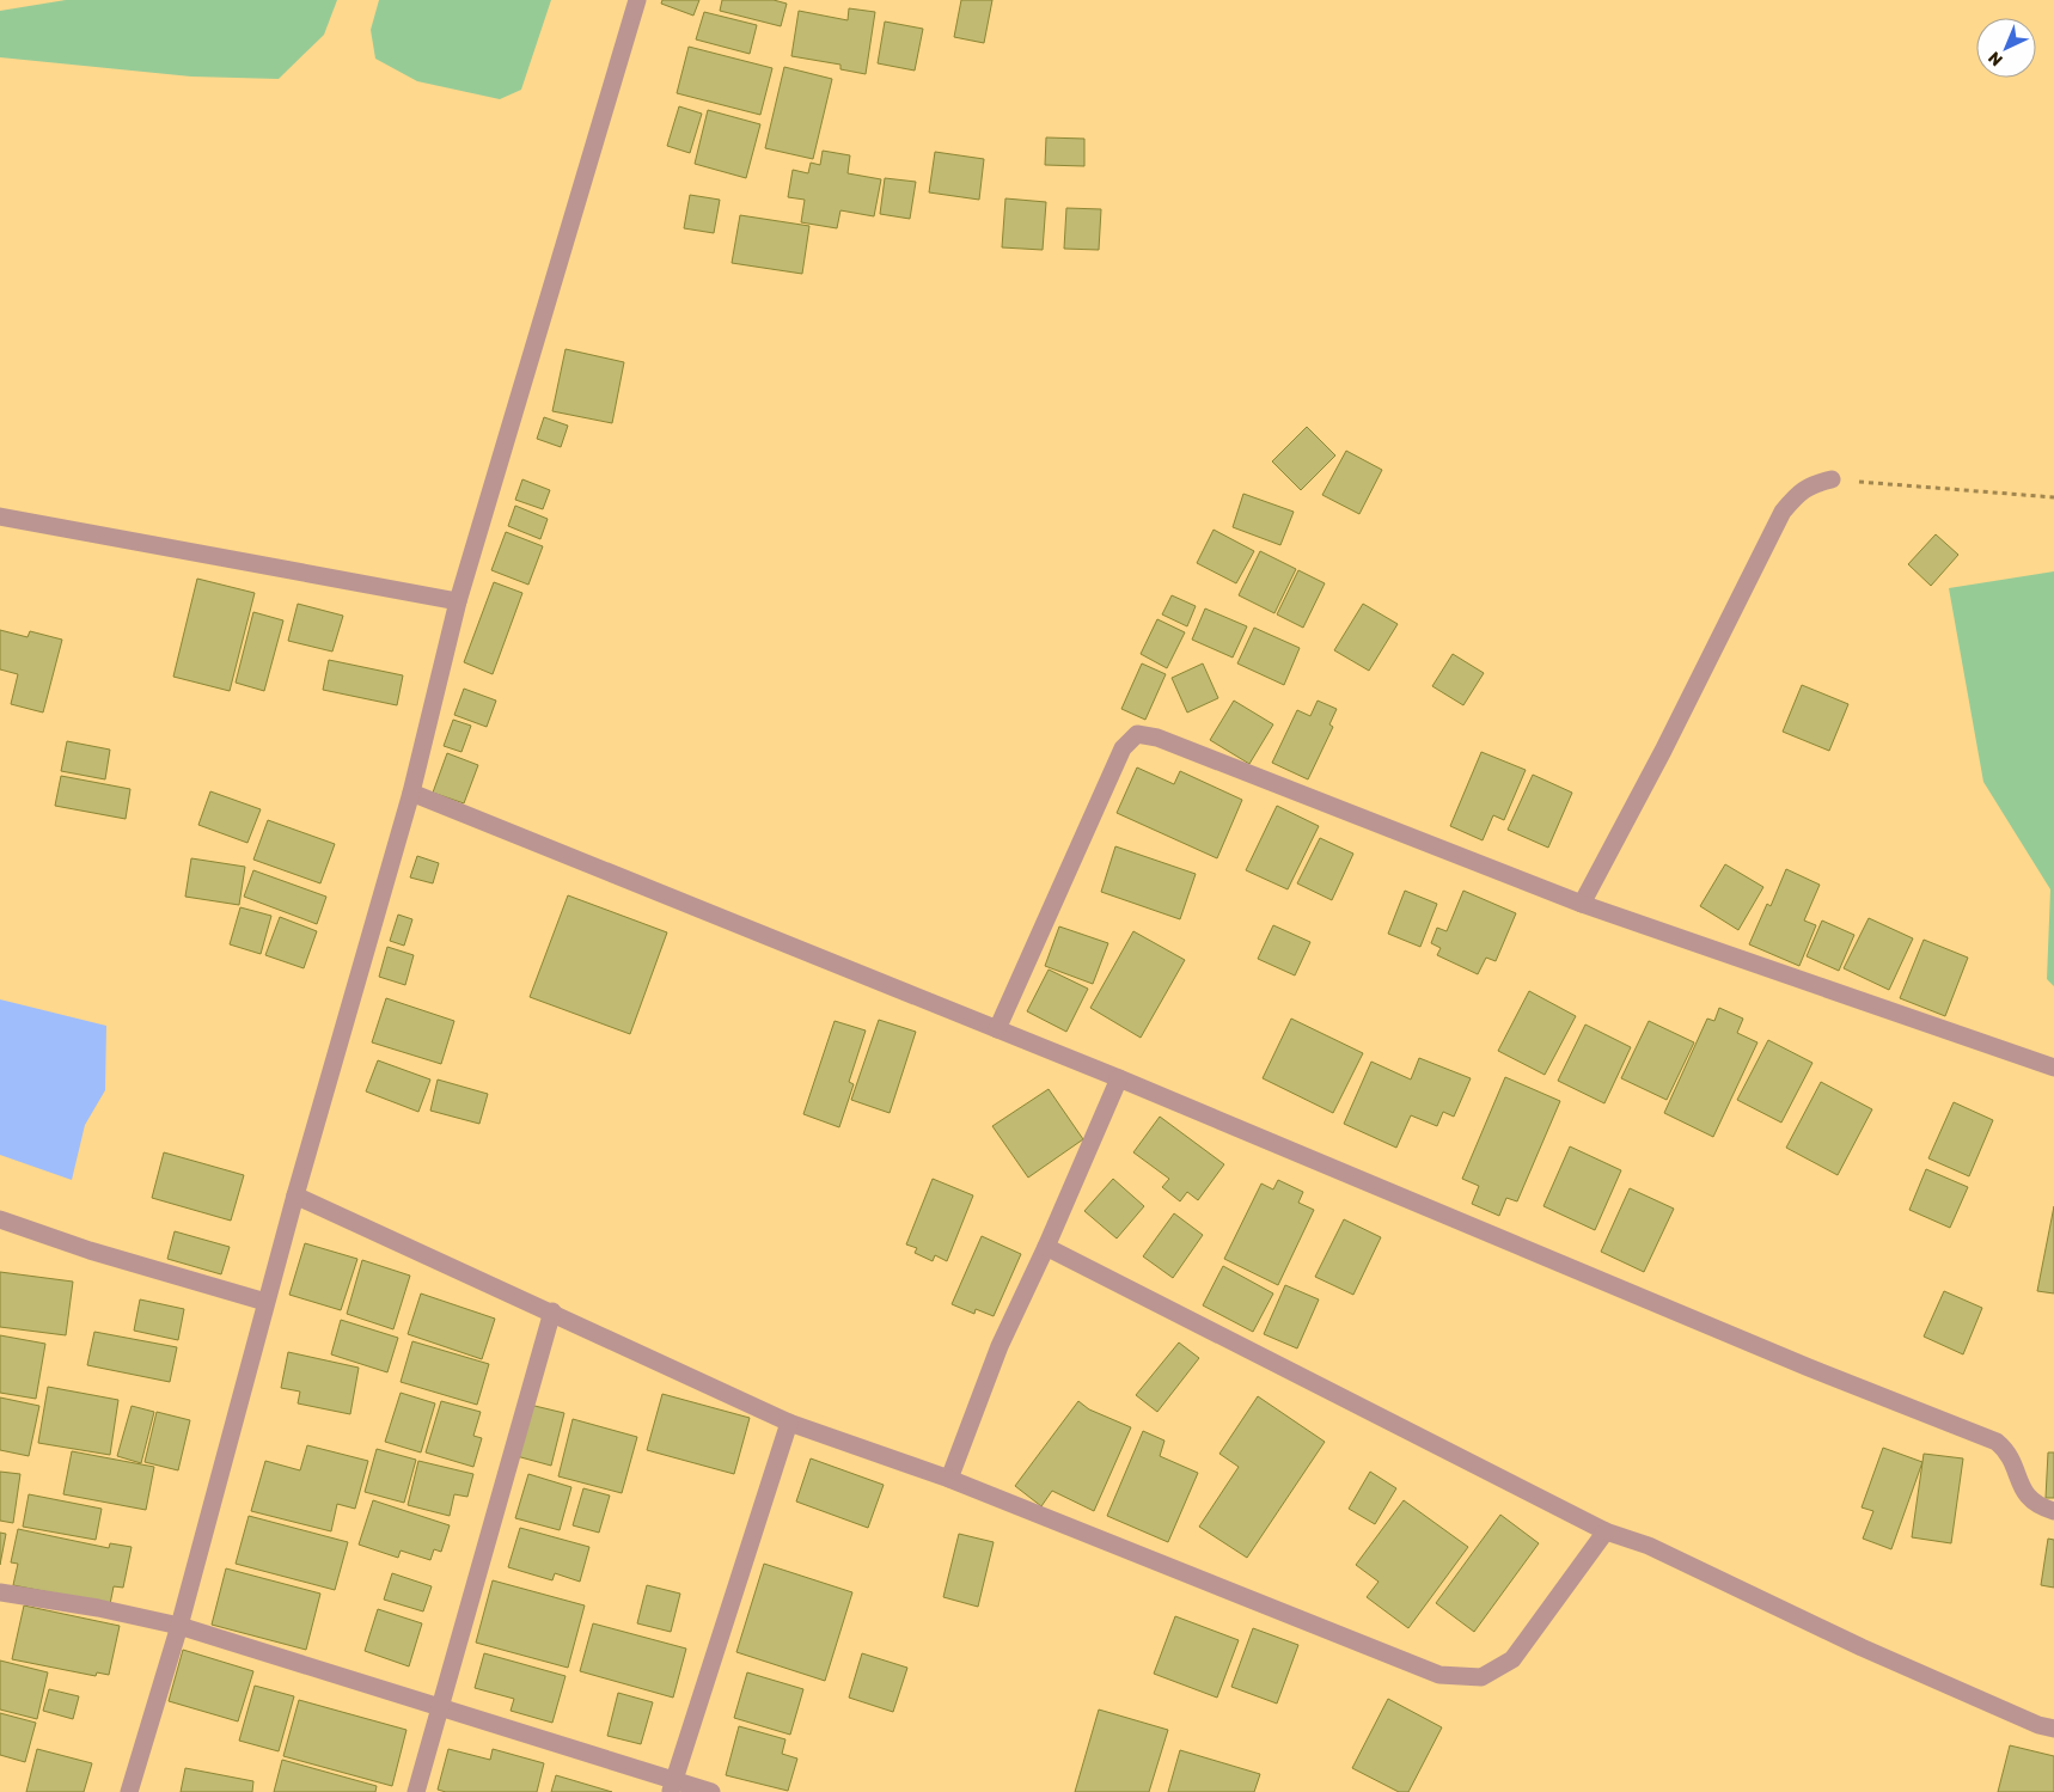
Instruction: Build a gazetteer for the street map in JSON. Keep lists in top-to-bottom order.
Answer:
{
  "north": "bottom left"
}
